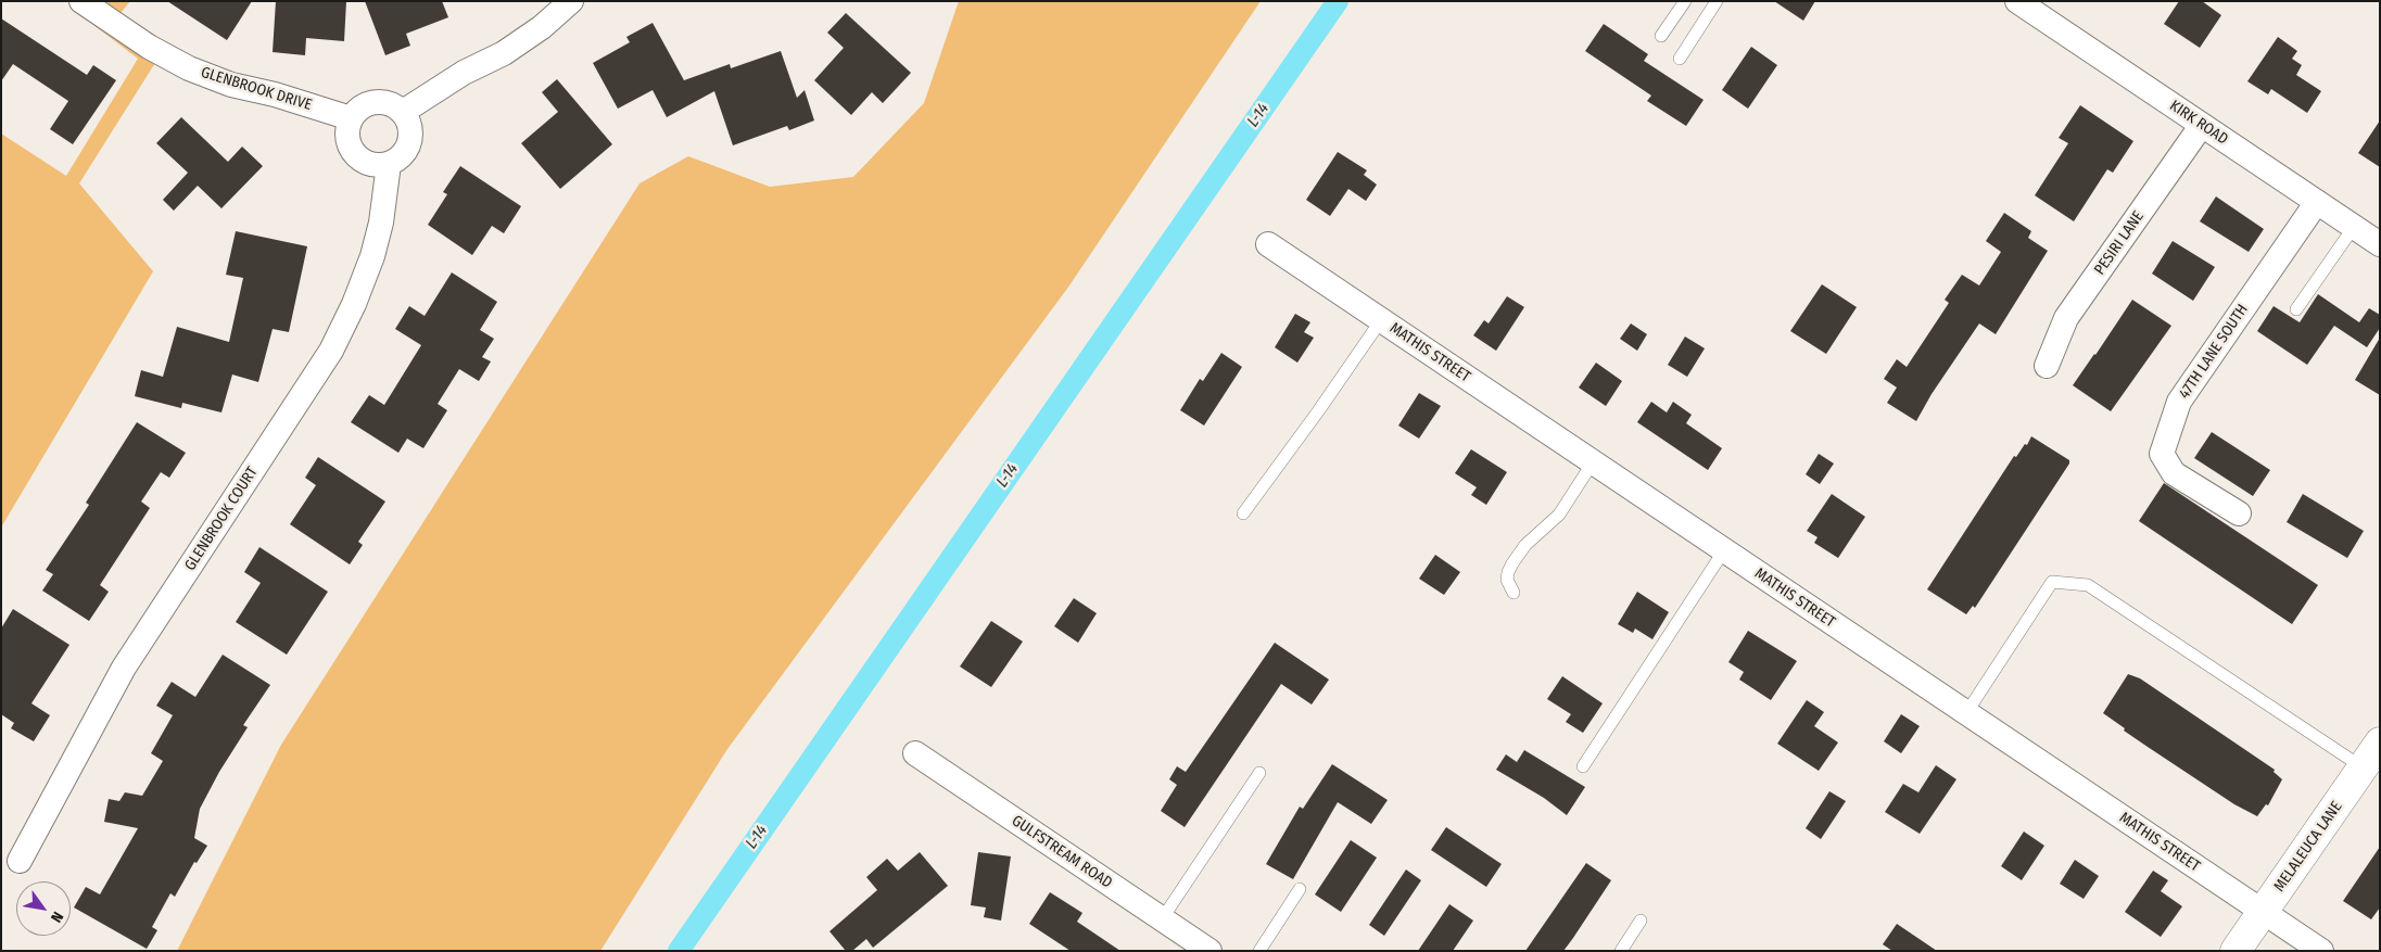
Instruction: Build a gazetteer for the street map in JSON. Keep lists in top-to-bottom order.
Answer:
{
  "streets": {
    "street": [
      "GLENBROOK DRIVE",
      "KIRK ROAD",
      "PESIRI LANE",
      "47TH LANE SOUTH",
      "MATHIS STREET",
      "GLENBROOK COURT",
      "MELALEUCA LANE",
      "GULFSTREAM ROAD"
    ]
  },
  "crossings": [
    ["GLENBROOK DRIVE", "GLENBROOK COURT"],
    ["KIRK ROAD", "PESIRI LANE"],
    ["KIRK ROAD", "47TH LANE SOUTH"],
    ["MATHIS STREET", "MELALEUCA LANE"]
  ],
  "water": ["L-14"],
  "north": "bottom right"
}
